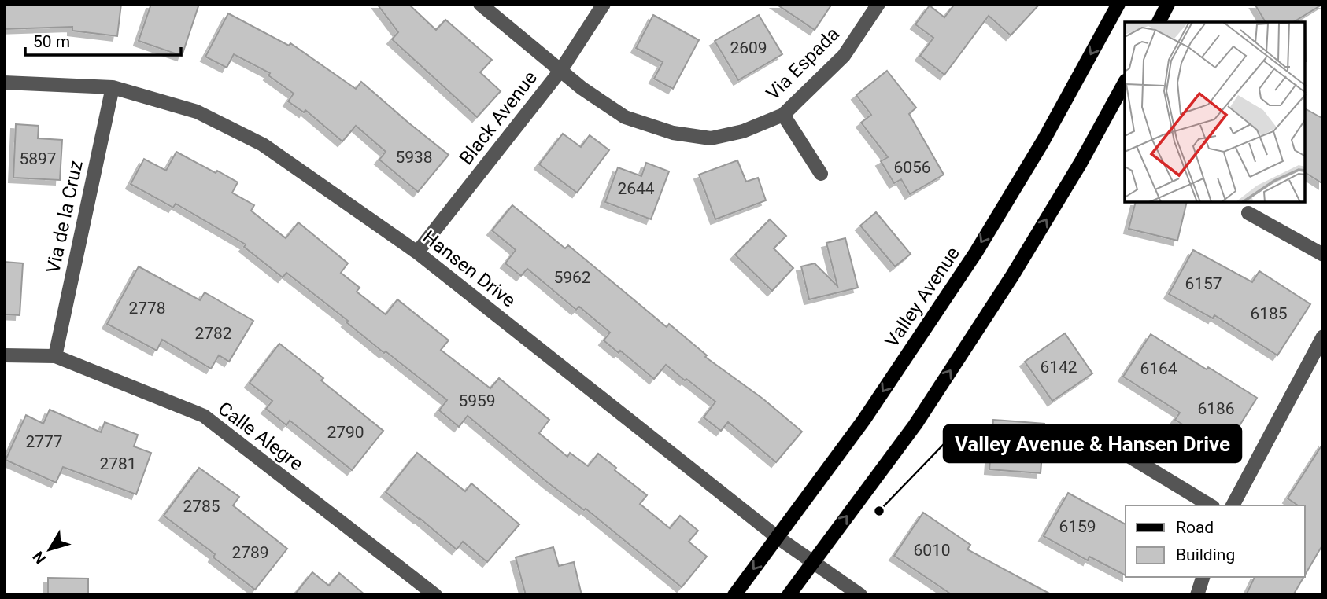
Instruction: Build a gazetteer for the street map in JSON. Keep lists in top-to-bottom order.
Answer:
{
  "streets": {
    "main road": ["Valley Avenue"],
    "street": [
      "Via Espada",
      "Black Avenue",
      "Via de la Cruz",
      "Hansen Drive",
      "Calle Alegre"
    ]
  },
  "crossings": [
    ["Via Espada", "Black Avenue"],
    ["Black Avenue", "Hansen Drive"],
    ["Via de la Cruz", "Hansen Drive"],
    ["Via de la Cruz", "Calle Alegre"],
    ["Hansen Drive", "Valley Avenue"]
  ],
  "places": ["Valley Avenue & Hansen Drive"],
  "house_numbers": [
    "2609",
    "5938",
    "5897",
    "6056",
    "2644",
    "5962",
    "6157",
    "2778",
    "6185",
    "2782",
    "6142",
    "6164",
    "5959",
    "6186",
    "2790",
    "2777",
    "2781",
    "2785",
    "6159",
    "6010",
    "2789"
  ],
  "legend": ["Road", "Building"],
  "scale_bar": "50 m",
  "north": "bottom left"
}
